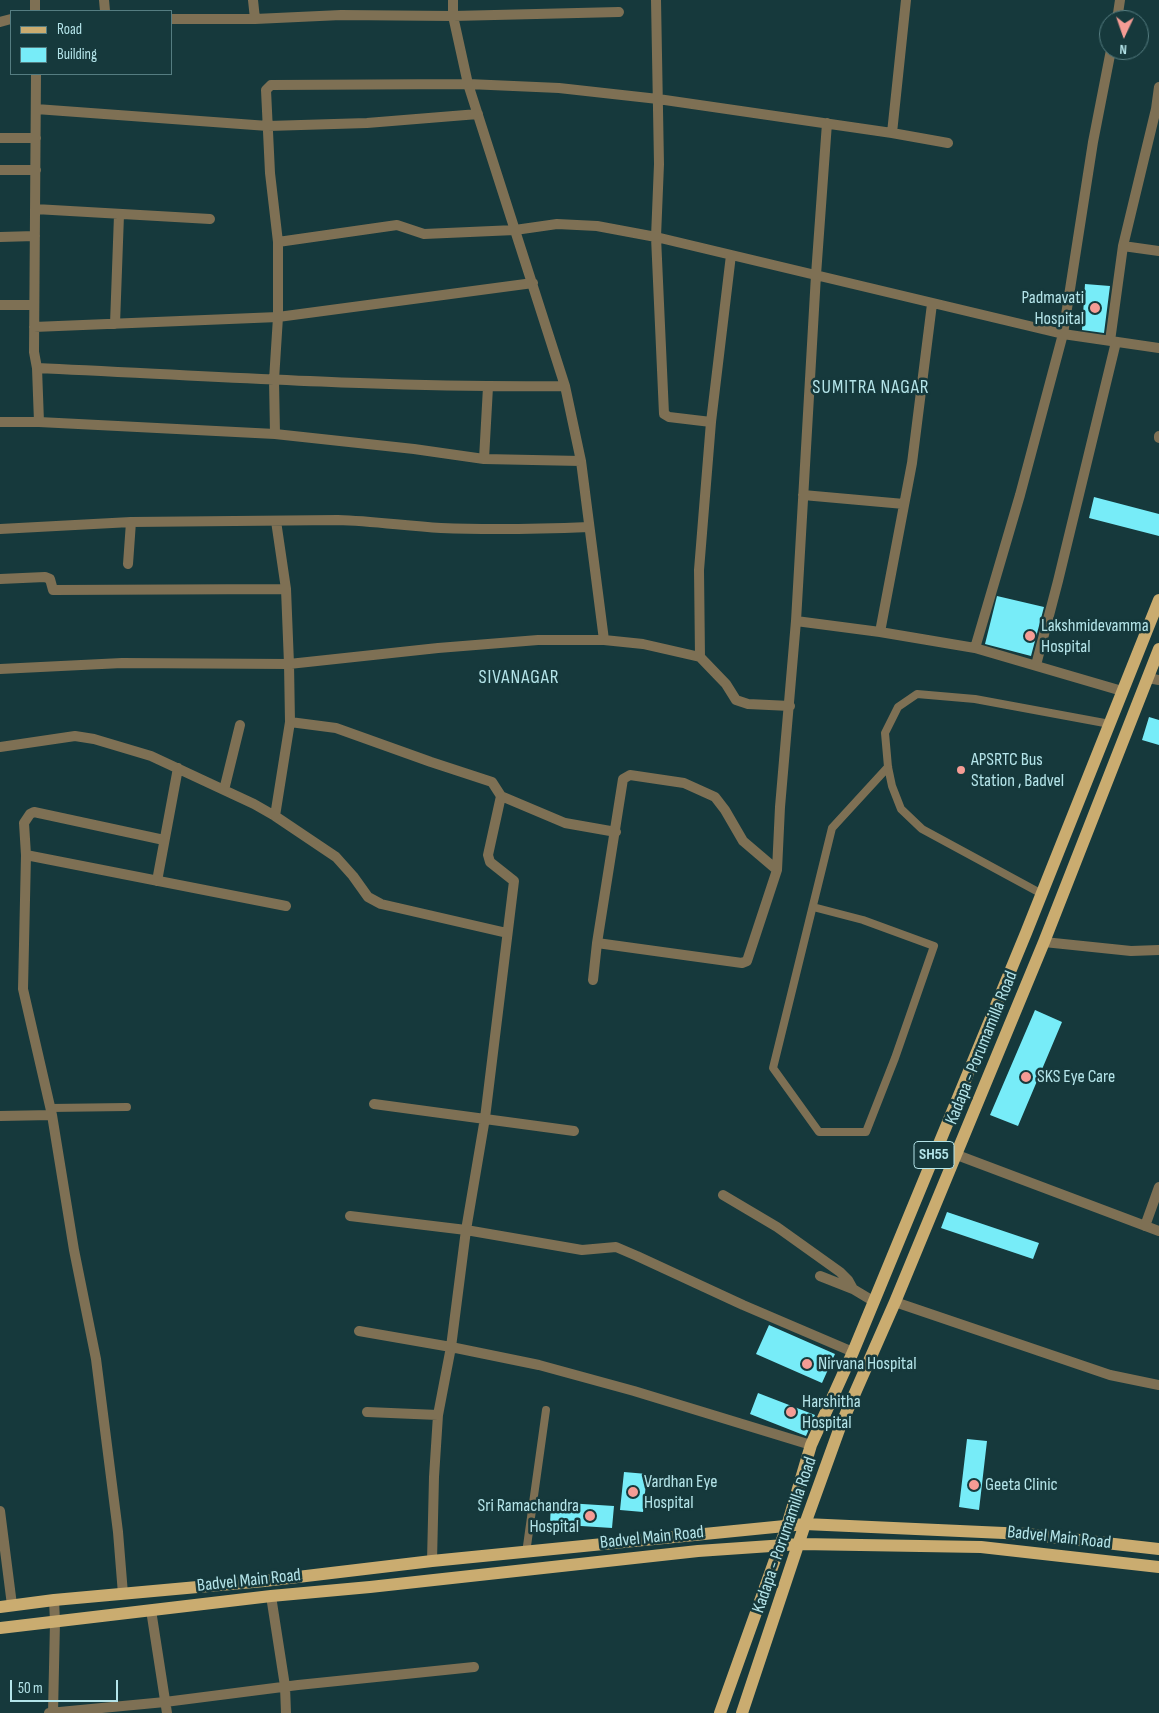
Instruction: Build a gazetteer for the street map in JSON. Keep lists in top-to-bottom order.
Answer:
{
  "streets": {
    "main road": ["Kadapa - Porumamilla Road", "SH55", "Badvel Main Road"]
  },
  "crossings": [
    ["Kadapa - Porumamilla Road", "Badvel Main Road"],
    ["SH55", "Badvel Main Road"]
  ],
  "districts": ["SUMITRA NAGAR", "SIVANAGAR"],
  "places": [
    "Padmavati Hospital",
    "Lakshmidevamma Hospital",
    "APSRTC Bus Station , Badvel",
    "SKS Eye Care",
    "Nirvana Hospital",
    "Harshitha Hospital",
    "Geeta Clinic",
    "Vardhan Eye Hospital",
    "Sri Ramachandra Hospital"
  ],
  "legend": ["Road", "Building"],
  "scale_bar": "50 m",
  "north": "bottom"
}
